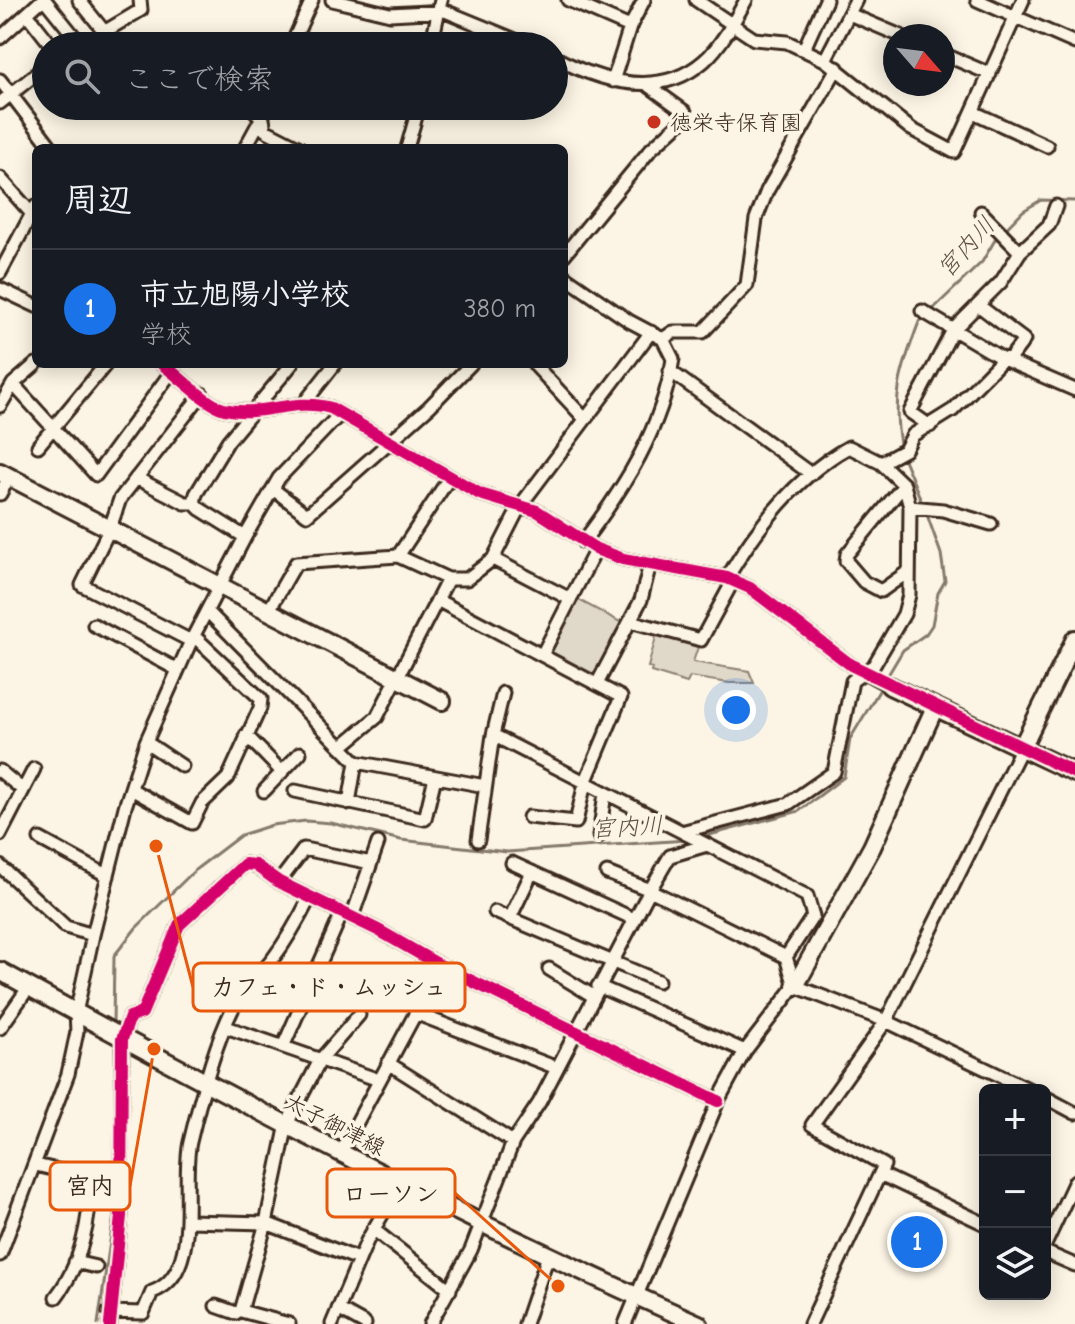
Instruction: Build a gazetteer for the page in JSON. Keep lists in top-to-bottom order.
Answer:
{
  "streets": {
    "street": ["太子御津線"]
  },
  "water": ["宮内川"],
  "places": [
    "徳栄寺保育園",
    "カフェ・ド・ムッシュ",
    "宮内",
    "ローソン"
  ],
  "north": "bottom right",
  "page": {
    "search": "ここで検索",
    "heading": "周辺",
    "list": [
      {
        "mark": "1",
        "name": "市立旭陽小学校",
        "note": "学校",
        "value": "380 m"
      }
    ],
    "map_buttons": ["+", "−"],
    "pins": "1"
  }
}
